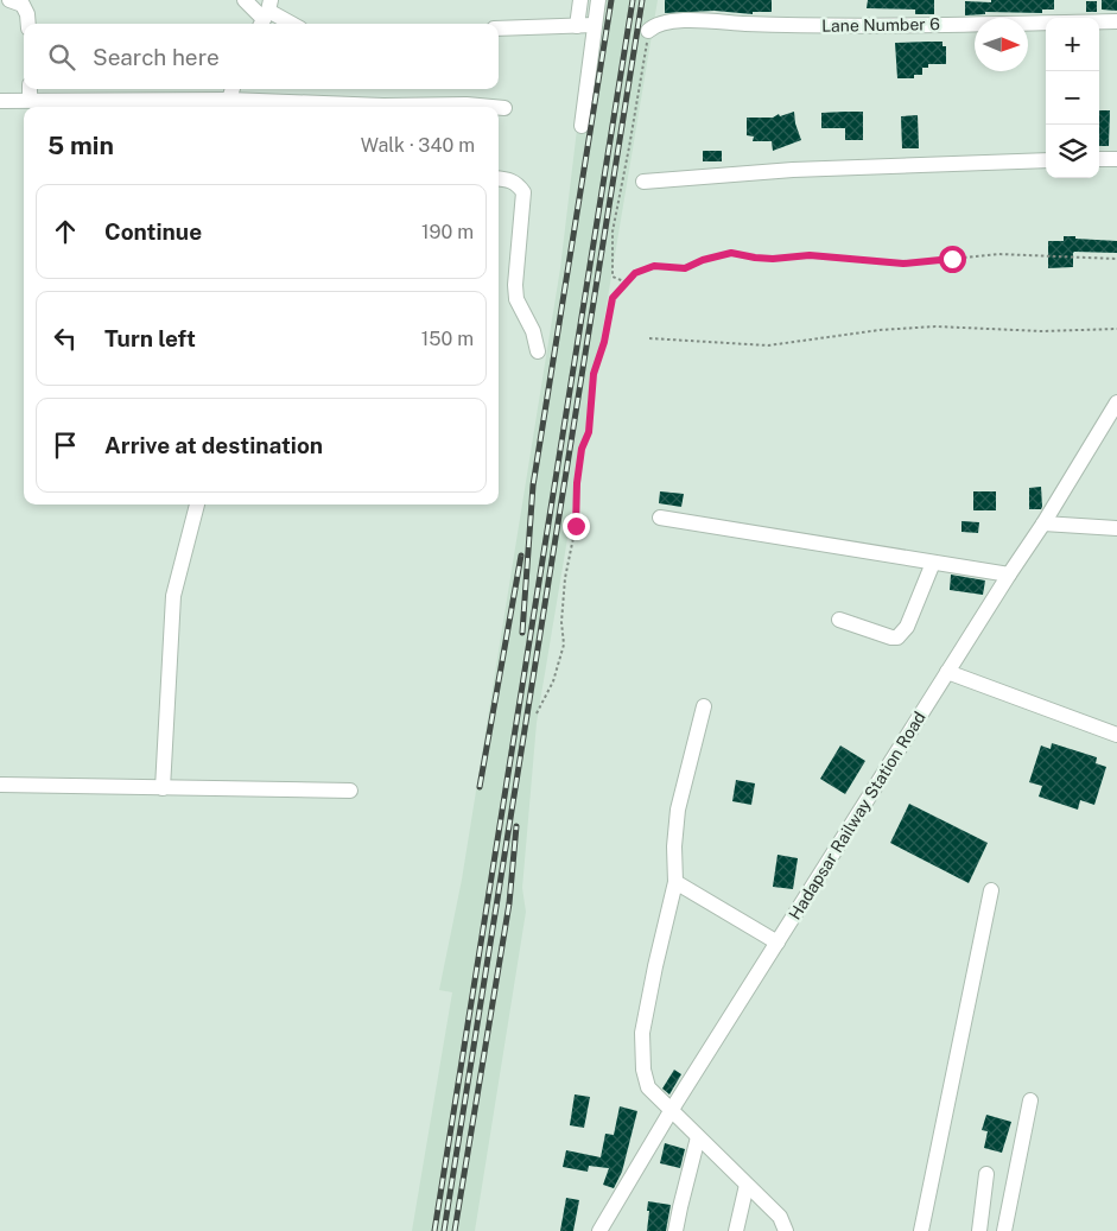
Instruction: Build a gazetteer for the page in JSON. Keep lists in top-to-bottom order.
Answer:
{
  "streets": {
    "street": ["Lane Number 6", "Hadapsar Railway Station Road"]
  },
  "north": "right",
  "page": {
    "map_buttons": ["+", "−"],
    "search": "Search here",
    "heading": ["5 min", "Walk · 340 m"],
    "list": [
      ["Continue", "190 m"],
      ["Turn left", "150 m"],
      "Arrive at destination"
    ]
  }
}
